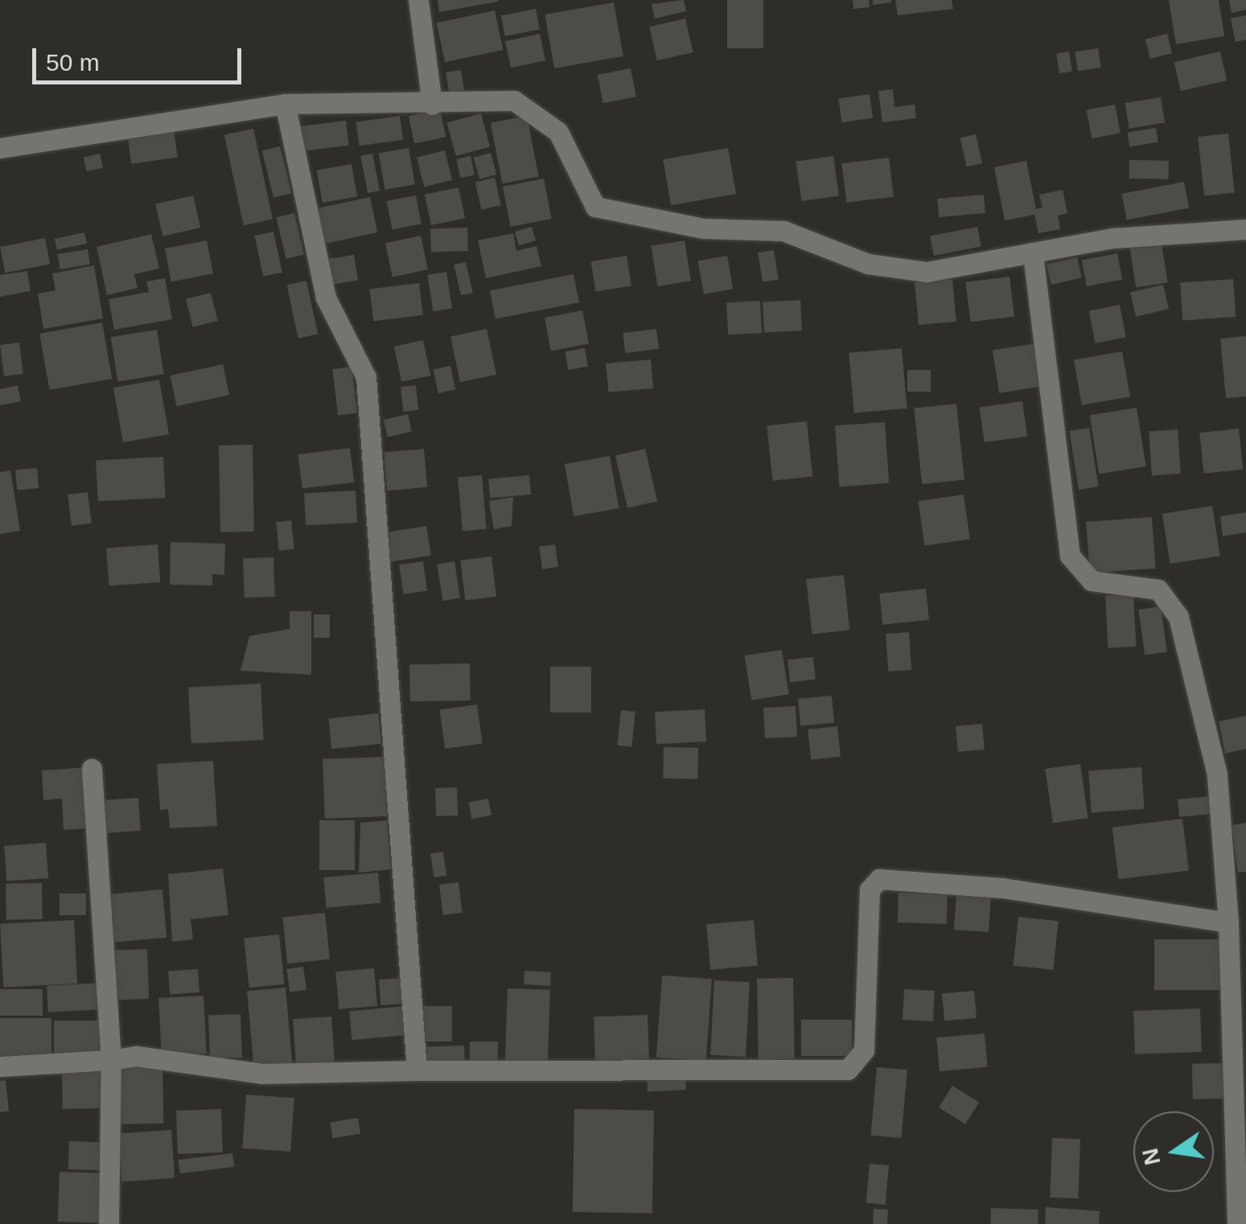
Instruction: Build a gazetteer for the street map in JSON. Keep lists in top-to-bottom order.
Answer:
{
  "scale_bar": "50 m",
  "north": "left"
}
